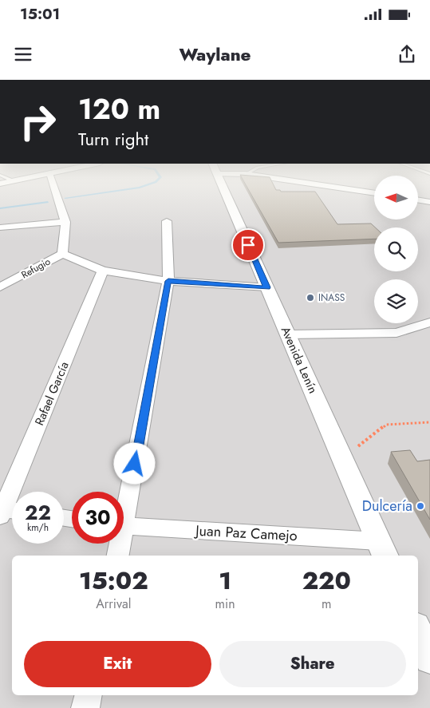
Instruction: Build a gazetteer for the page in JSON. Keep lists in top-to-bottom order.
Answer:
{
  "streets": {
    "street": [
      "Refugio",
      "Avenida Lenín",
      "Rafael García",
      "Juan Paz Camejo"
    ]
  },
  "crossings": [
    ["Avenida Lenín", "Juan Paz Camejo"]
  ],
  "places": ["INASS", "Dulcería"],
  "north": "left",
  "page": {
    "status": "15:01",
    "header": "Waylane",
    "turn": ["120 m", "Turn right"],
    "speed": "22 km/h",
    "limit": "30",
    "eta": [
      "15:02",
      "Arrival",
      "1",
      "min",
      "220",
      "m"
    ],
    "buttons": ["Exit", "Share"]
  }
}
